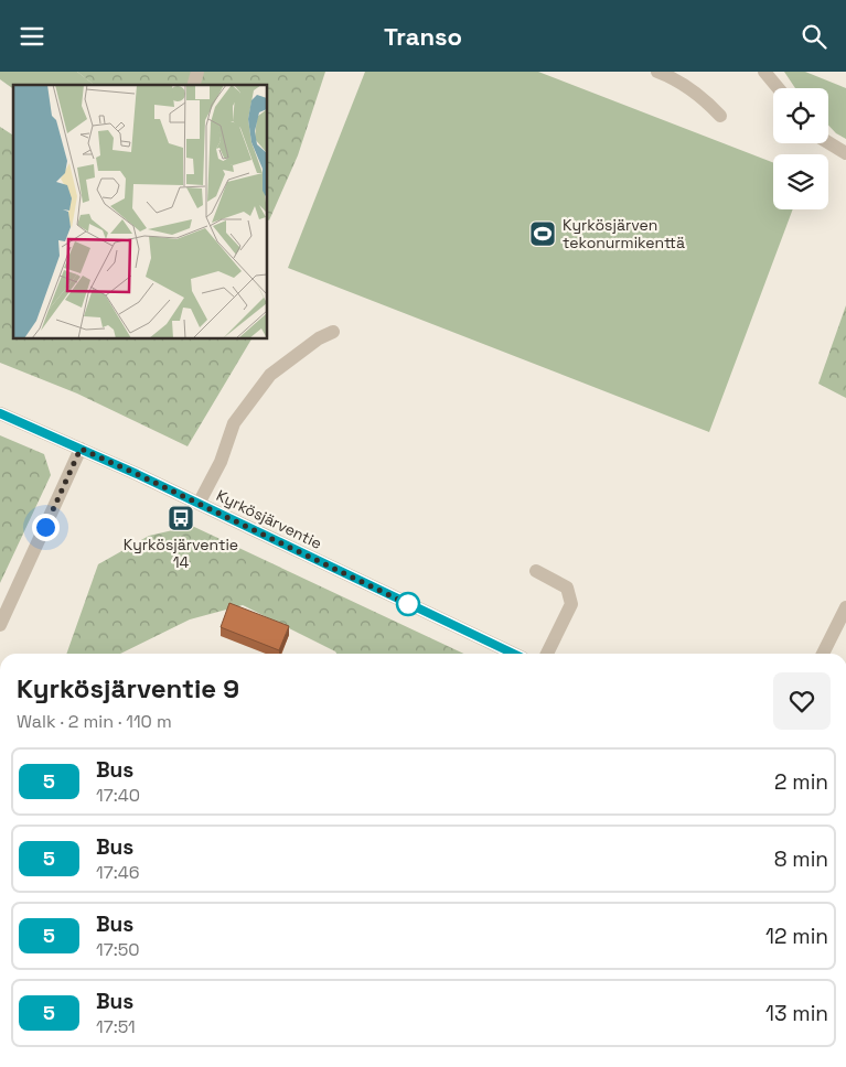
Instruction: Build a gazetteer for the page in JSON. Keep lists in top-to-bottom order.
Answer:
{
  "streets": {
    "street": ["Kyrkösjärventie"]
  },
  "places": {
    "sports": ["Kyrkösjärven tekonurmikenttä"],
    "bus stop": ["Kyrkösjärventie 14"]
  },
  "lines": ["bus line 5"],
  "page": {
    "header": "Transo",
    "heading": ["Kyrkösjärventie 9", "Walk · 2 min · 110 m"],
    "list": [
      {
        "mark": "5",
        "name": "Bus",
        "note": "17:40",
        "value": "2 min"
      },
      {
        "mark": "5",
        "name": "Bus",
        "note": "17:46",
        "value": "8 min"
      },
      {
        "mark": "5",
        "name": "Bus",
        "note": "17:50",
        "value": "12 min"
      },
      {
        "mark": "5",
        "name": "Bus",
        "note": "17:51",
        "value": "13 min"
      }
    ]
  }
}
